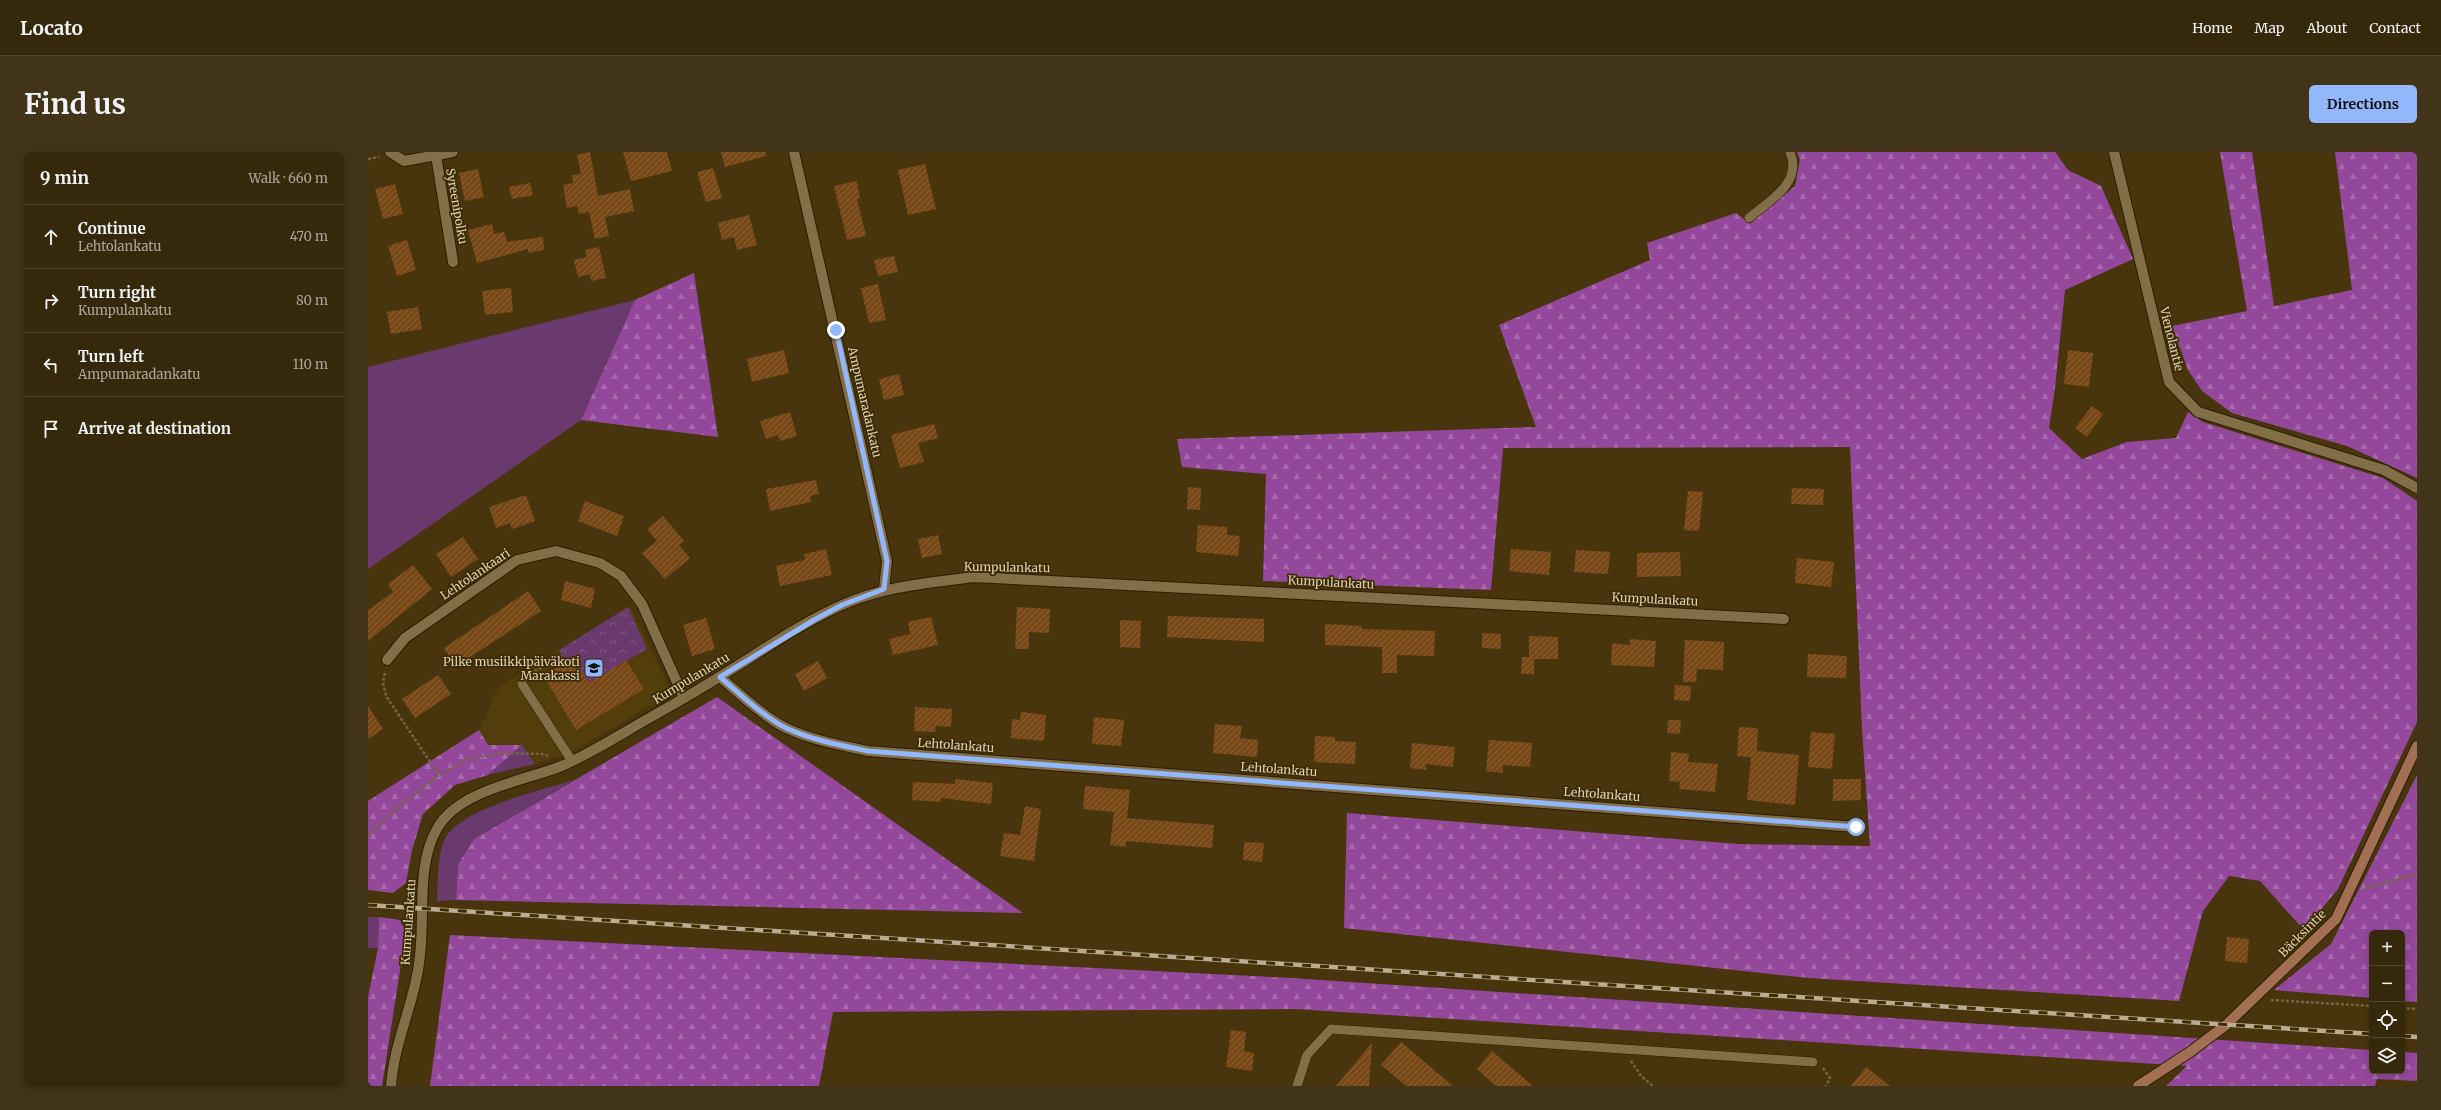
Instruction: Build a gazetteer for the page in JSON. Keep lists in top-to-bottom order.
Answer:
{
  "streets": {
    "street": [
      "Syreenipolku",
      "Vienolantie",
      "Ampumaradankatu",
      "Kumpulankatu",
      "Lehtolankaari",
      "Lehtolankatu",
      "Bäcksintie"
    ]
  },
  "crossings": [
    ["Ampumaradankatu", "Kumpulankatu"],
    ["Kumpulankatu", "Lehtolankaari"],
    ["Kumpulankatu", "Lehtolankatu"]
  ],
  "places": {
    "school or university": ["Pilke musiikkipäiväkoti Marakassi"]
  },
  "page": {
    "header": "Locato",
    "nav": [
      "Home",
      "Map",
      "About",
      "Contact"
    ],
    "buttons": "Directions",
    "title": "Find us",
    "heading": ["9 min", "Walk · 660 m"],
    "list": [
      ["Continue", "Lehtolankatu", "470 m"],
      ["Turn right", "Kumpulankatu", "80 m"],
      ["Turn left", "Ampumaradankatu", "110 m"],
      "Arrive at destination"
    ],
    "map_buttons": ["+", "−"]
  }
}
